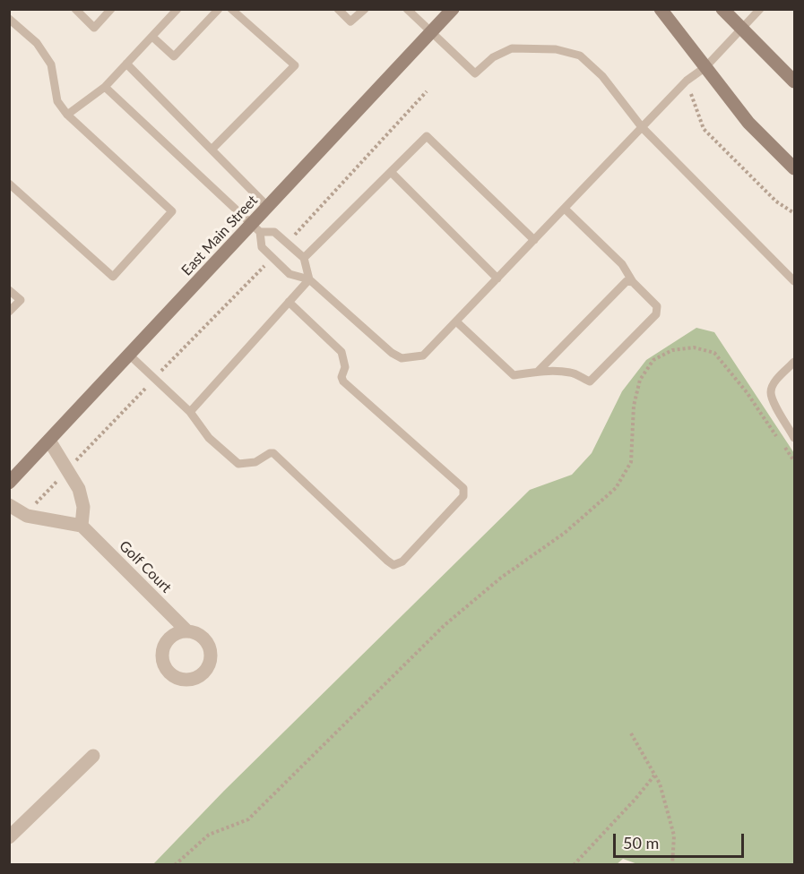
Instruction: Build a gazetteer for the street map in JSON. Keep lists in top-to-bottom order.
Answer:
{
  "streets": {
    "main road": ["East Main Street"],
    "street": ["Golf Court"]
  },
  "scale_bar": "50 m"
}
